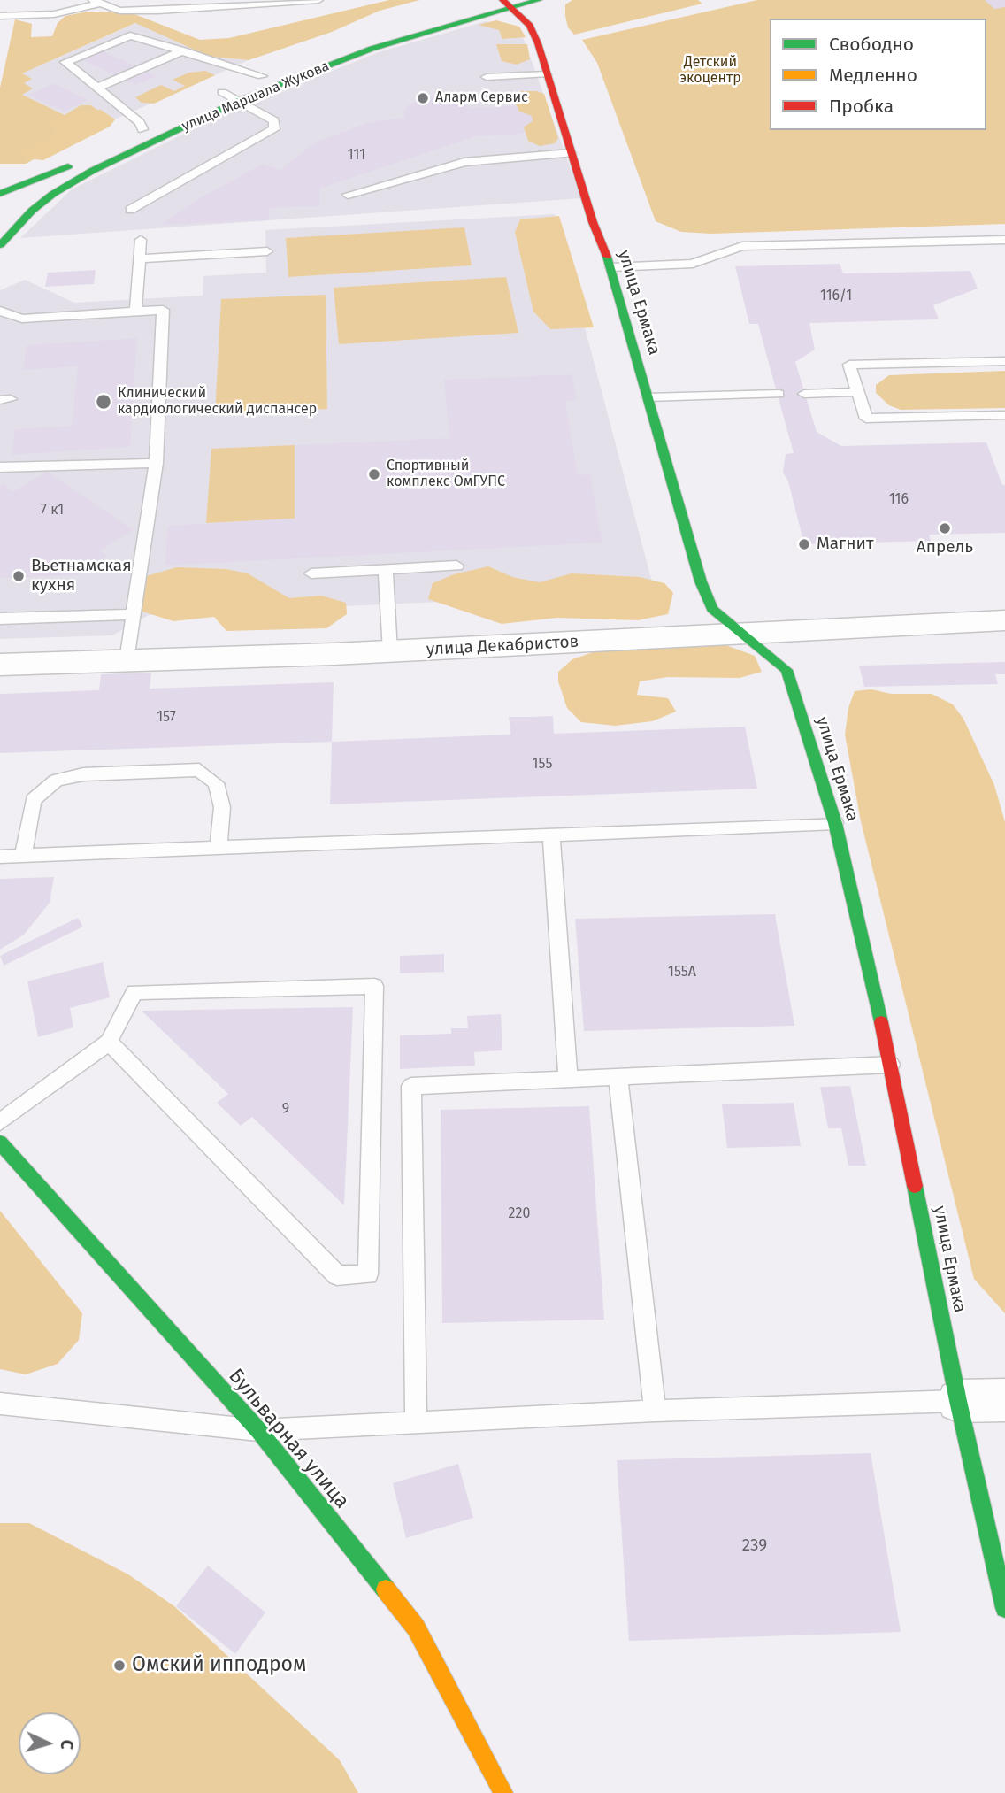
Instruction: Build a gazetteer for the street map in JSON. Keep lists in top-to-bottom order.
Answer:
{
  "streets": {
    "street": [
      "улица Маршала Жукова",
      "улица Ермака",
      "улица Декабристов",
      "Бульварная улица"
    ]
  },
  "crossings": [
    ["улица Маршала Жукова", "улица Ермака"],
    ["улица Ермака", "улица Декабристов"]
  ],
  "parks": ["Детский экоцентр"],
  "places": [
    "Аларм Сервис",
    "Клинический кардиологический диспансер",
    "Спортивный комплекс ОмГУПС",
    "Апрель",
    "Магнит",
    "Вьетнамская кухня",
    "Омский ипподром"
  ],
  "house_numbers": [
    "111",
    "116/1",
    "116",
    "7 к1",
    "157",
    "155",
    "155А",
    "9",
    "220",
    "239"
  ],
  "legend": ["Свободно", "Медленно", "Пробка"],
  "north": "right"
}
